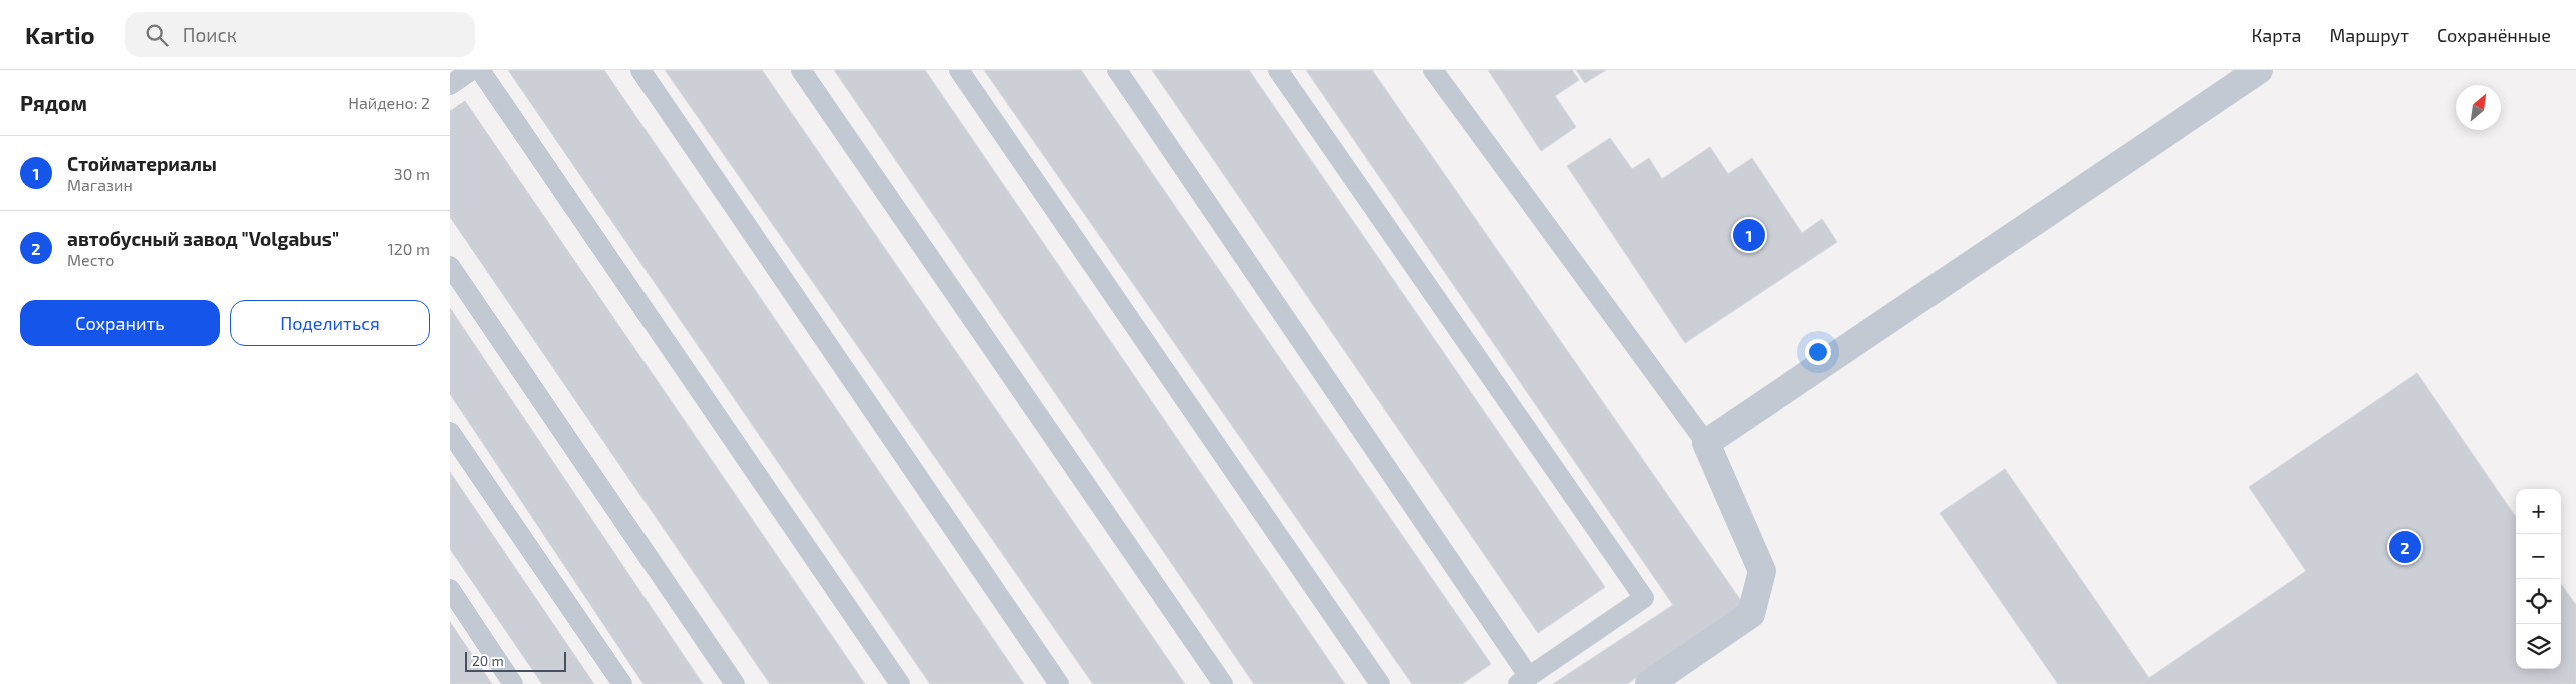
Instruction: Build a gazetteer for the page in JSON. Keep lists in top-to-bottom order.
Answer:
{
  "scale_bar": "20 m",
  "north": "top right",
  "page": {
    "header": "Kartio",
    "search": "Поиск",
    "nav": ["Карта", "Маршрут", "Сохранённые"],
    "heading": ["Рядом", "Найдено: 2"],
    "list": [
      {
        "mark": "1",
        "name": "Стойматериалы",
        "note": "Магазин",
        "value": "30 m"
      },
      {
        "mark": "2",
        "name": "автобусный завод \"Volgabus\"",
        "note": "Место",
        "value": "120 m"
      }
    ],
    "pins": ["1", "2"],
    "buttons": ["Сохранить", "Поделиться"],
    "map_buttons": ["+", "−"],
    "scale": "20 m"
  }
}
